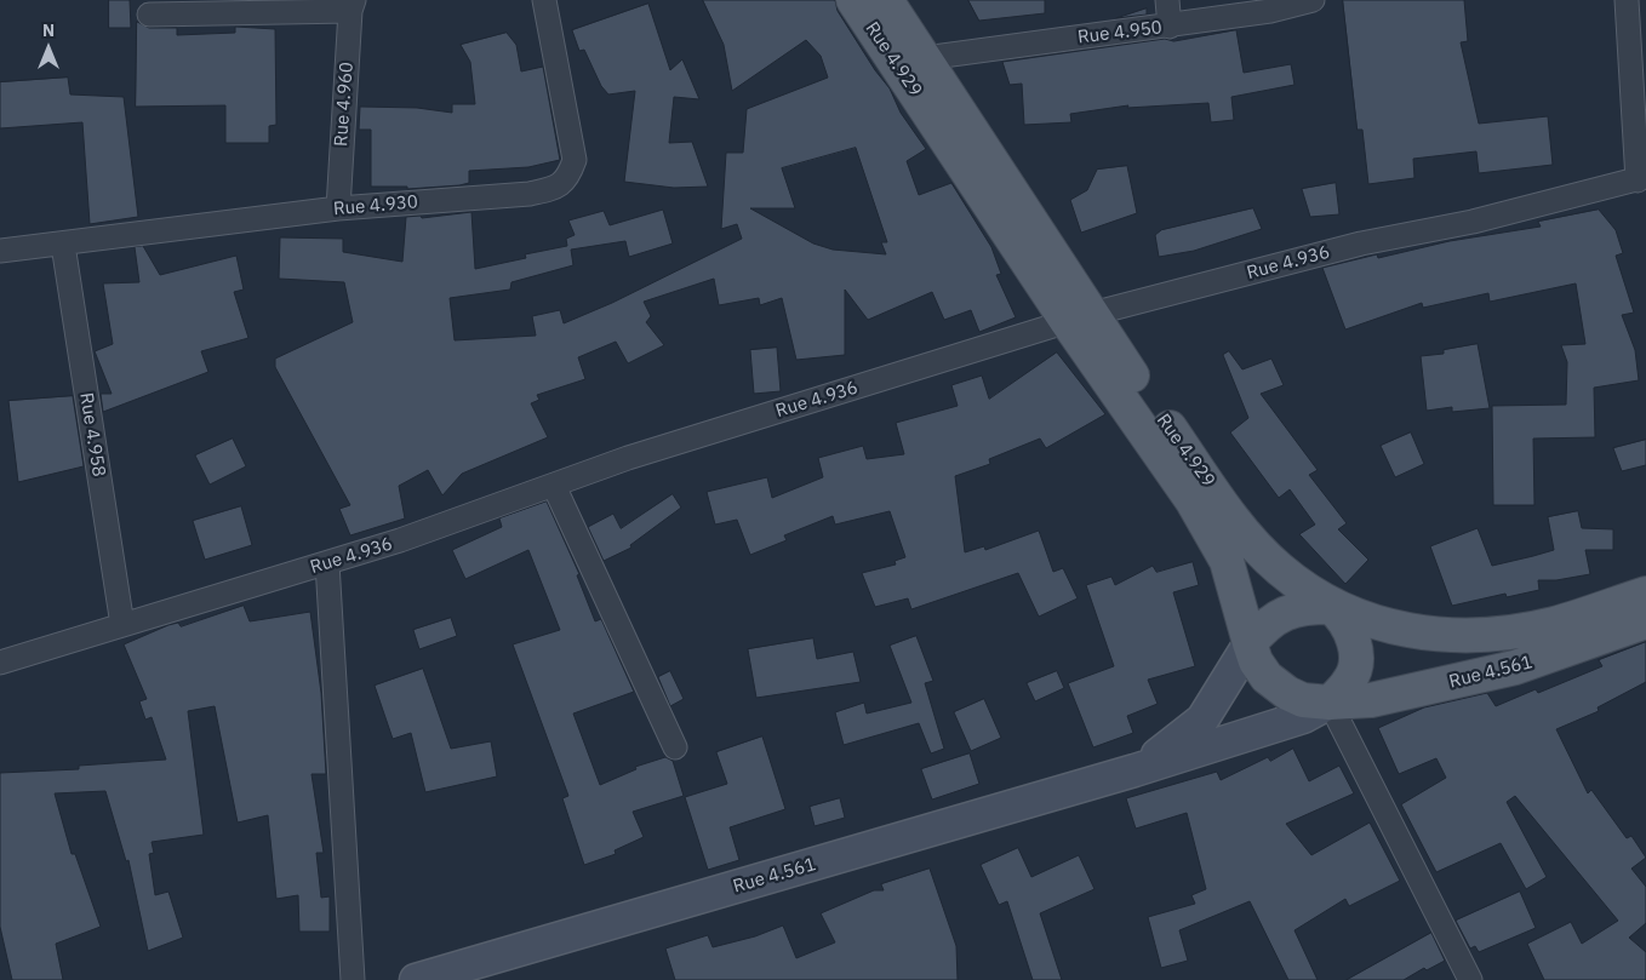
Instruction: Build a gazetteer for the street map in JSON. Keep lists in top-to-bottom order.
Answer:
{
  "streets": {
    "main road": ["Rue 4.929", "Rue 4.561"],
    "street": [
      "Rue 4.950",
      "Rue 4.960",
      "Rue 4.930",
      "Rue 4.936",
      "Rue 4.958"
    ]
  },
  "crossings": [
    ["Rue 4.950", "Rue 4.929"],
    ["Rue 4.929", "Rue 4.936"],
    ["Rue 4.929", "Rue 4.561"],
    ["Rue 4.960", "Rue 4.930"],
    ["Rue 4.930", "Rue 4.958"],
    ["Rue 4.936", "Rue 4.958"]
  ],
  "north": "top"
}
